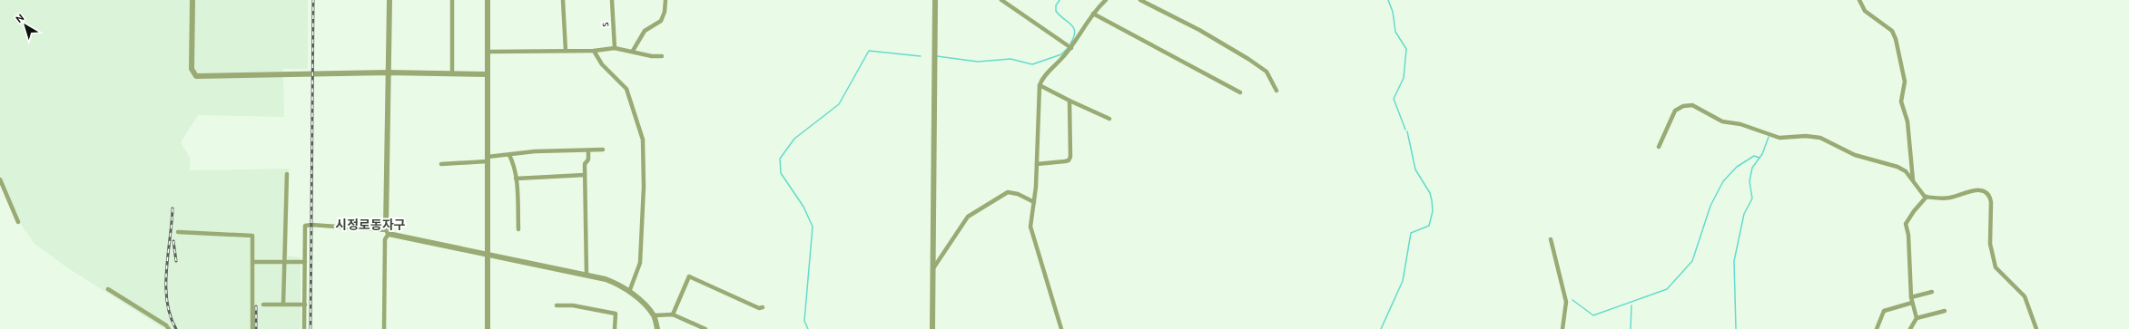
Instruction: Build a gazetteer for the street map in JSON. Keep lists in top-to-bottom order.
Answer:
{
  "streets": {
    "street": ["s"]
  },
  "districts": ["시정로동자구"],
  "north": "top left"
}
